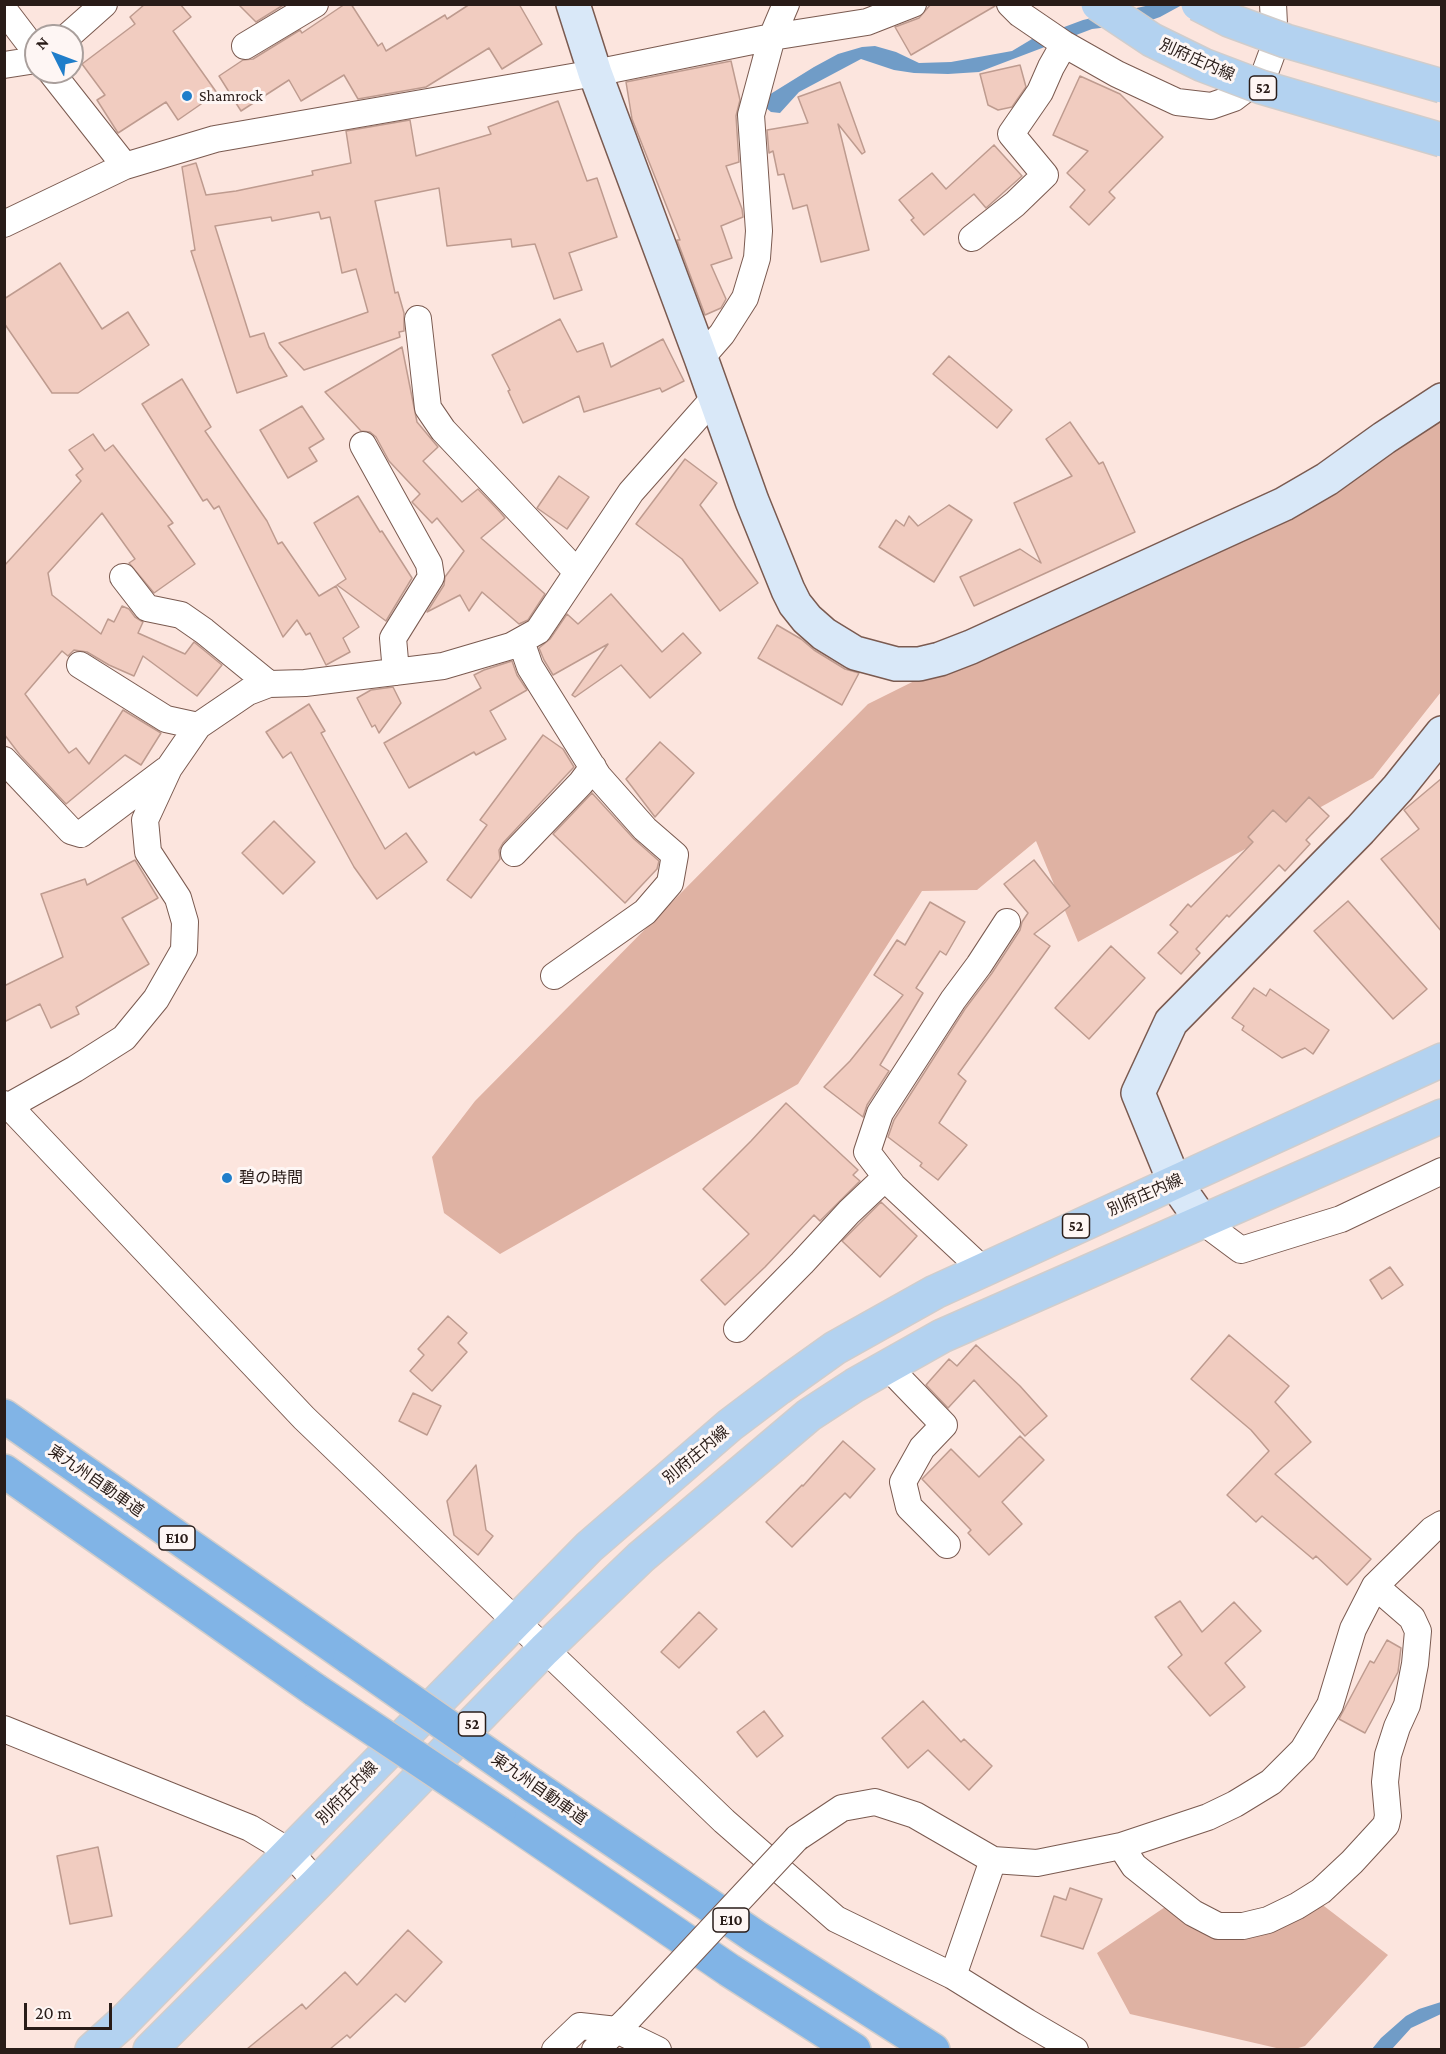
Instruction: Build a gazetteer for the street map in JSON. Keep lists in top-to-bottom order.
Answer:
{
  "streets": {
    "highway": ["東九州自動車道", "E10"],
    "main road": ["別府庄内線", "52"]
  },
  "places": ["Shamrock", "碧の時間"],
  "scale_bar": "20 m",
  "north": "top left"
}
